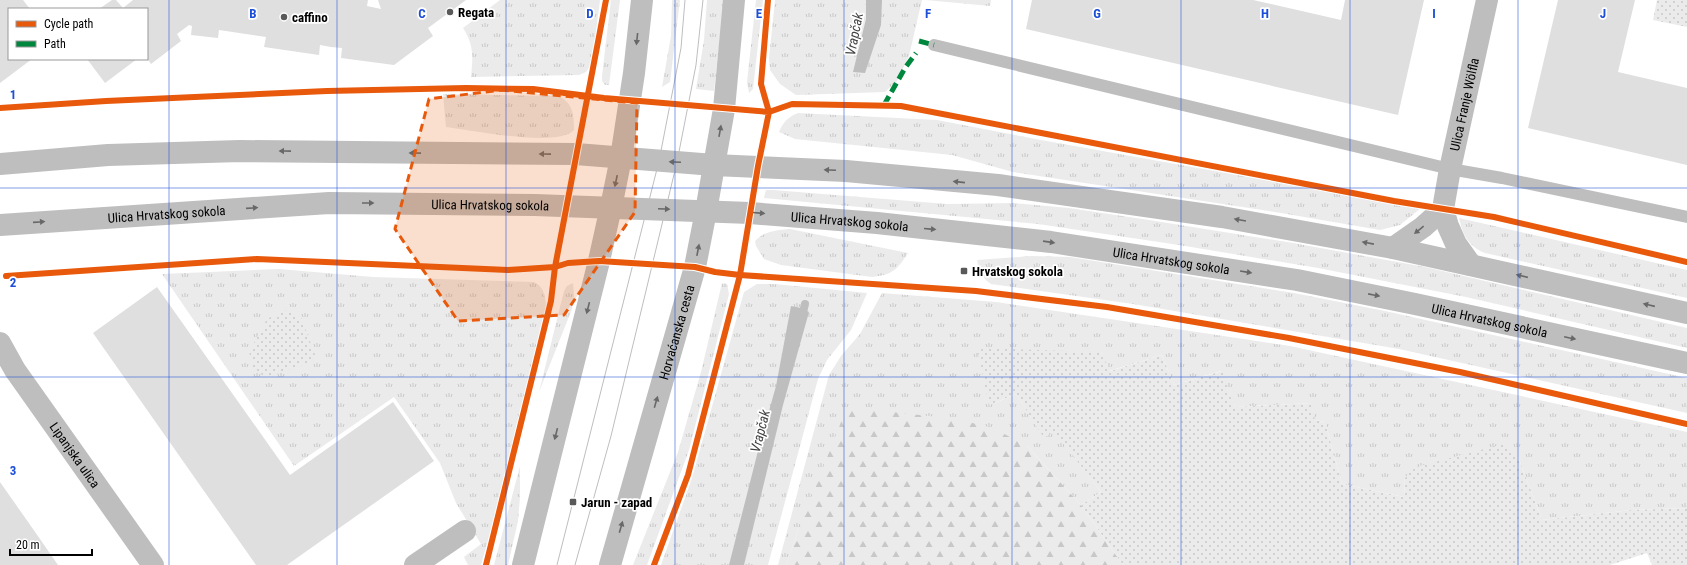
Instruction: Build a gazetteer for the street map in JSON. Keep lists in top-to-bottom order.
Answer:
{
  "streets": {
    "street": [
      "Ulica Franje Wölfla",
      "Ulica Hrvatskog sokola",
      "Horvaćanska cesta",
      "Lipanjska ulica"
    ]
  },
  "crossings": [
    ["Ulica Hrvatskog sokola", "Horvaćanska cesta"]
  ],
  "water": ["Vrapčak"],
  "places": {
    "other": ["Regata", "caffino"],
    "transit": ["Hrvatskog sokola", "Jarun - zapad"]
  },
  "legend": ["Cycle path", "Path"],
  "scale_bar": "20 m",
  "grid": {
    "columns": [
      "B",
      "C",
      "D",
      "E",
      "F",
      "G",
      "H",
      "I",
      "J"
    ],
    "rows": ["1", "2", "3"]
  }
}
